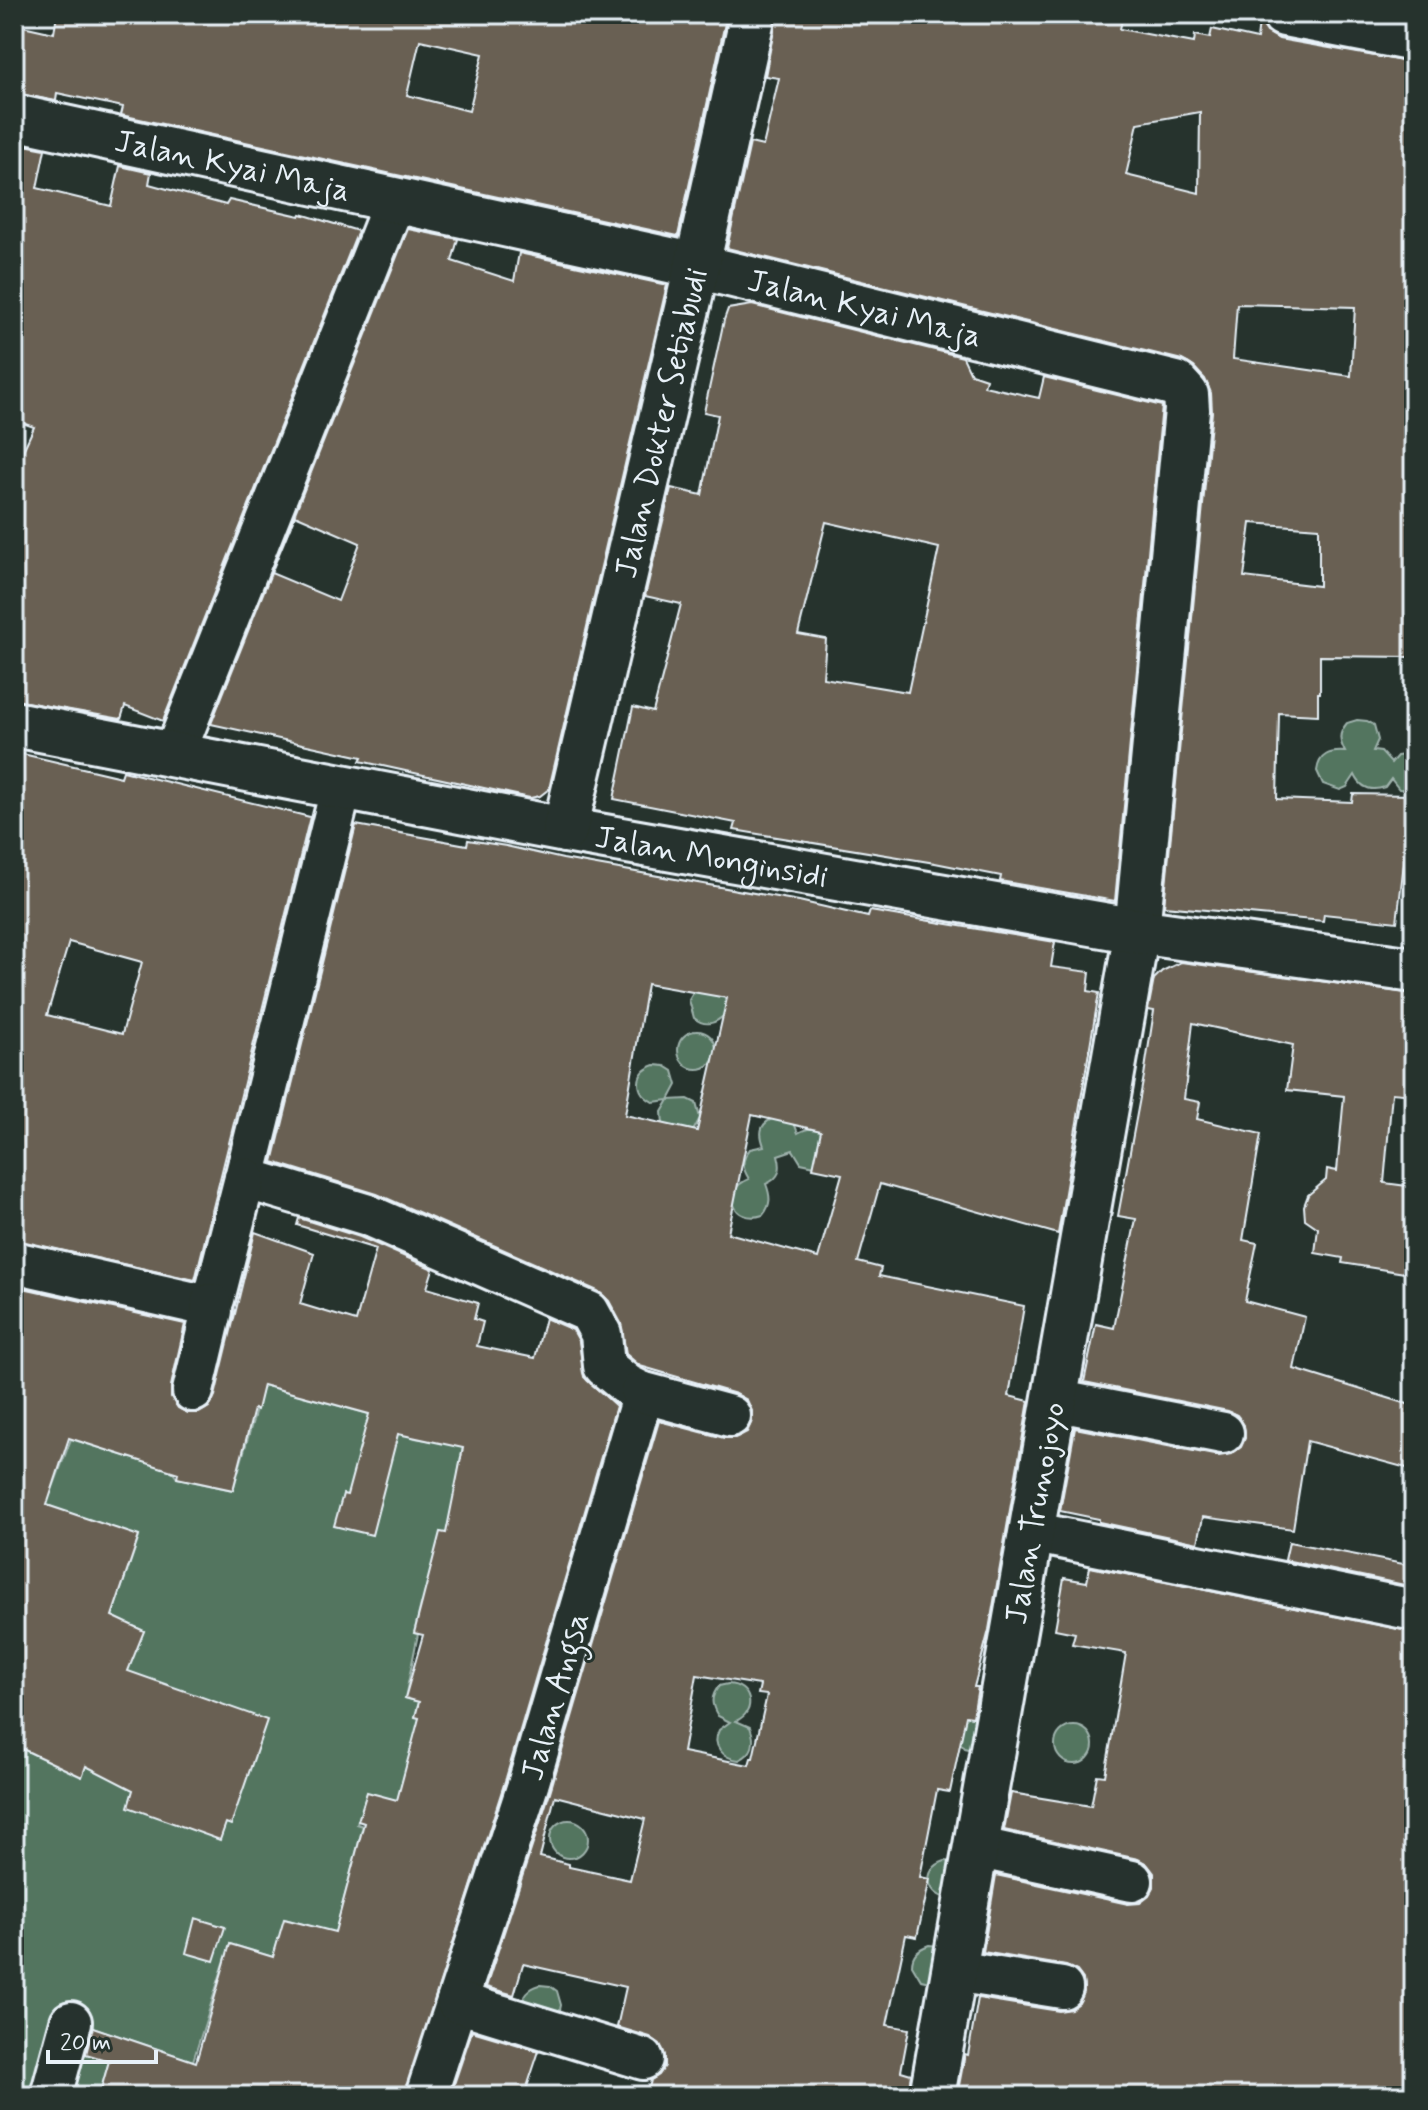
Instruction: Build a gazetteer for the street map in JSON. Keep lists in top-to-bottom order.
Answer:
{
  "streets": {
    "street": [
      "Jalan Kyai Maja",
      "Jalan Dokter Setiabudi",
      "Jalan Monginsidi",
      "Jalan Trunojoyo",
      "Jalan Angsa"
    ]
  },
  "crossings": [
    ["Jalan Kyai Maja", "Jalan Dokter Setiabudi"],
    ["Jalan Kyai Maja", "Jalan Monginsidi"],
    ["Jalan Kyai Maja", "Jalan Trunojoyo"],
    ["Jalan Dokter Setiabudi", "Jalan Monginsidi"],
    ["Jalan Monginsidi", "Jalan Trunojoyo"]
  ],
  "scale_bar": "20 m"
}
